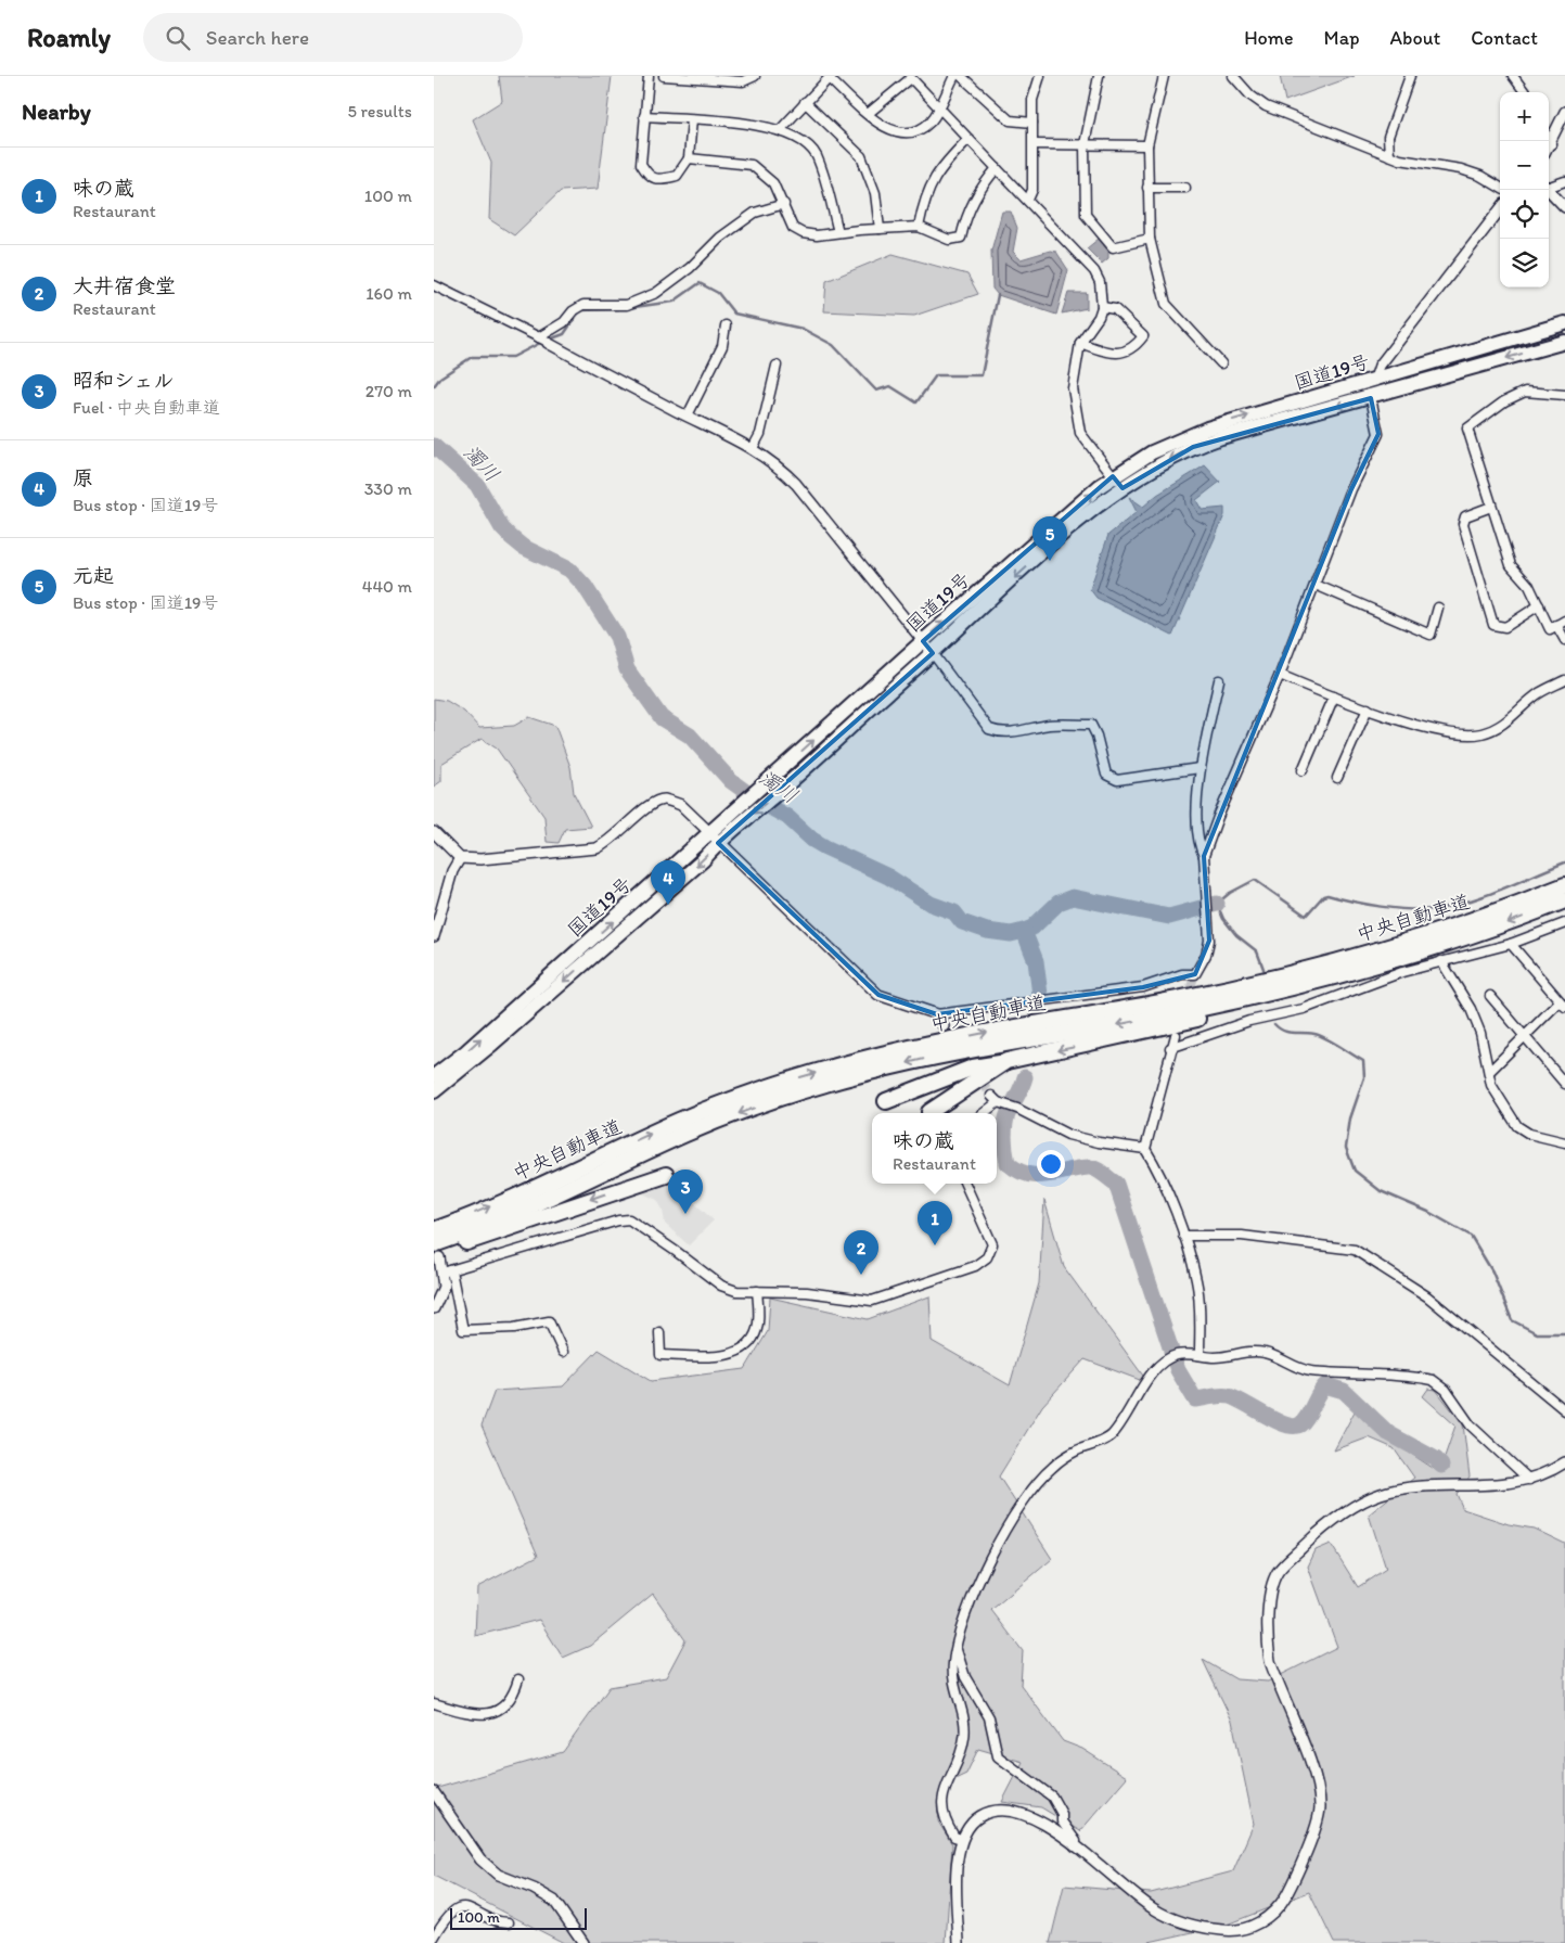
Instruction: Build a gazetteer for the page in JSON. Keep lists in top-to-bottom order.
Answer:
{
  "streets": {
    "highway": ["国道19号", "中央自動車道"]
  },
  "water": ["濁川"],
  "scale_bar": "100 m",
  "page": {
    "header": "Roamly",
    "search": "Search here",
    "nav": [
      "Home",
      "Map",
      "About",
      "Contact"
    ],
    "heading": ["Nearby", "5 results"],
    "map_buttons": ["+", "−"],
    "list": [
      {
        "mark": "1",
        "name": "味の蔵",
        "note": "Restaurant",
        "value": "100 m"
      },
      {
        "mark": "2",
        "name": "大井宿食堂",
        "note": "Restaurant",
        "value": "160 m"
      },
      {
        "mark": "3",
        "name": "昭和シェル",
        "note": "Fuel · 中央自動車道",
        "value": "270 m"
      },
      {
        "mark": "4",
        "name": "原",
        "note": "Bus stop · 国道19号",
        "value": "330 m"
      },
      {
        "mark": "5",
        "name": "元起",
        "note": "Bus stop · 国道19号",
        "value": "440 m"
      }
    ],
    "pins": [
      "5",
      "4",
      "3",
      "1",
      "2"
    ],
    "popup": ["味の蔵", "Restaurant"],
    "scale": "100 m"
  }
}
